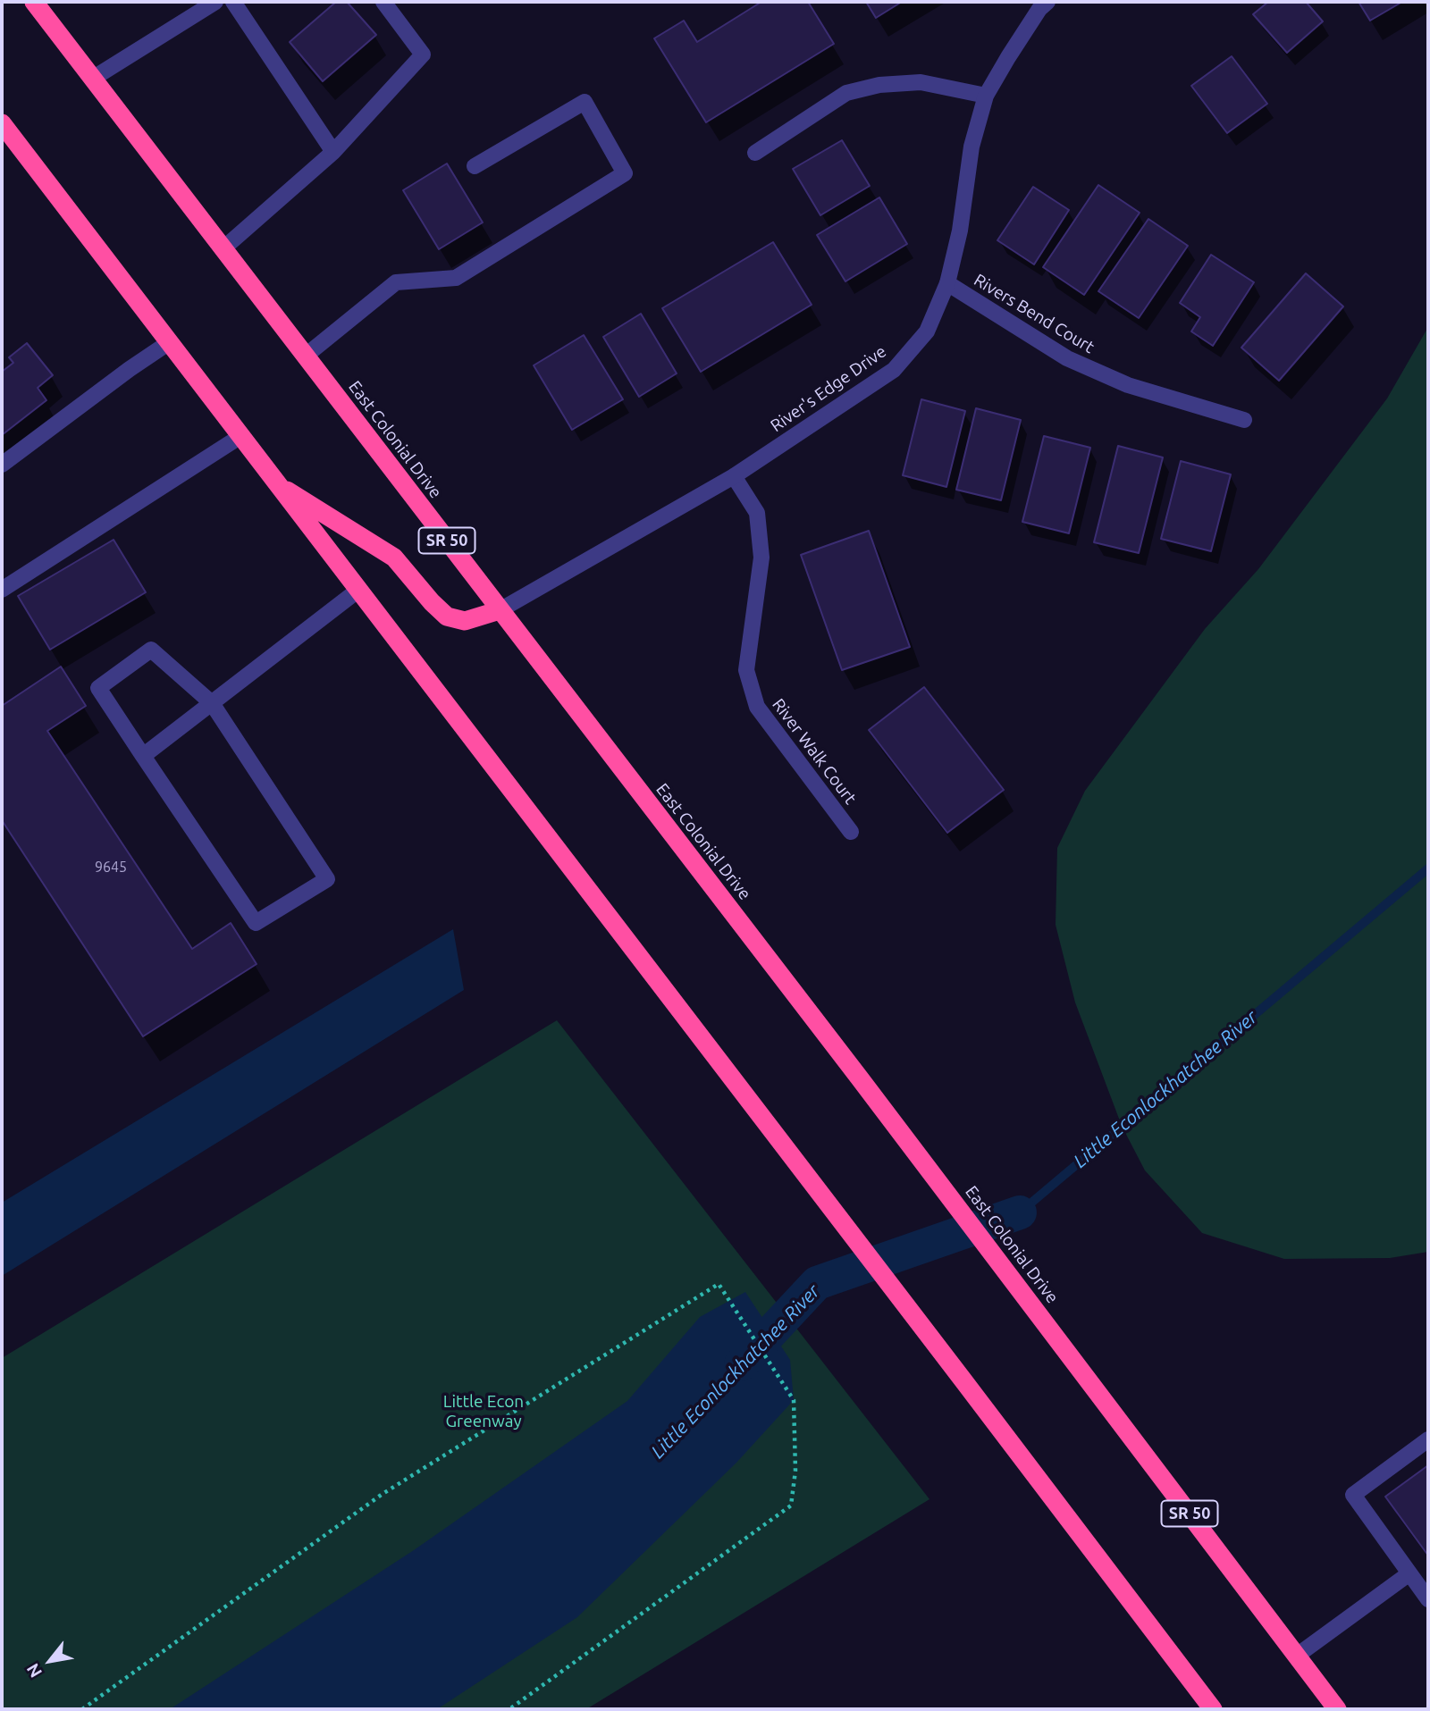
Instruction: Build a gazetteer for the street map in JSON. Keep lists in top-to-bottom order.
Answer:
{
  "streets": {
    "highway": ["East Colonial Drive", "SR 50"],
    "street": ["Rivers Bend Court", "River's Edge Drive", "River Walk Court"]
  },
  "crossings": [
    ["Rivers Bend Court", "River's Edge Drive"],
    ["River's Edge Drive", "East Colonial Drive"],
    ["River's Edge Drive", "River Walk Court"]
  ],
  "water": ["Little Econlockhatchee River"],
  "parks": ["Little Econ Greenway"],
  "house_numbers": ["9645"],
  "north": "bottom left"
}
